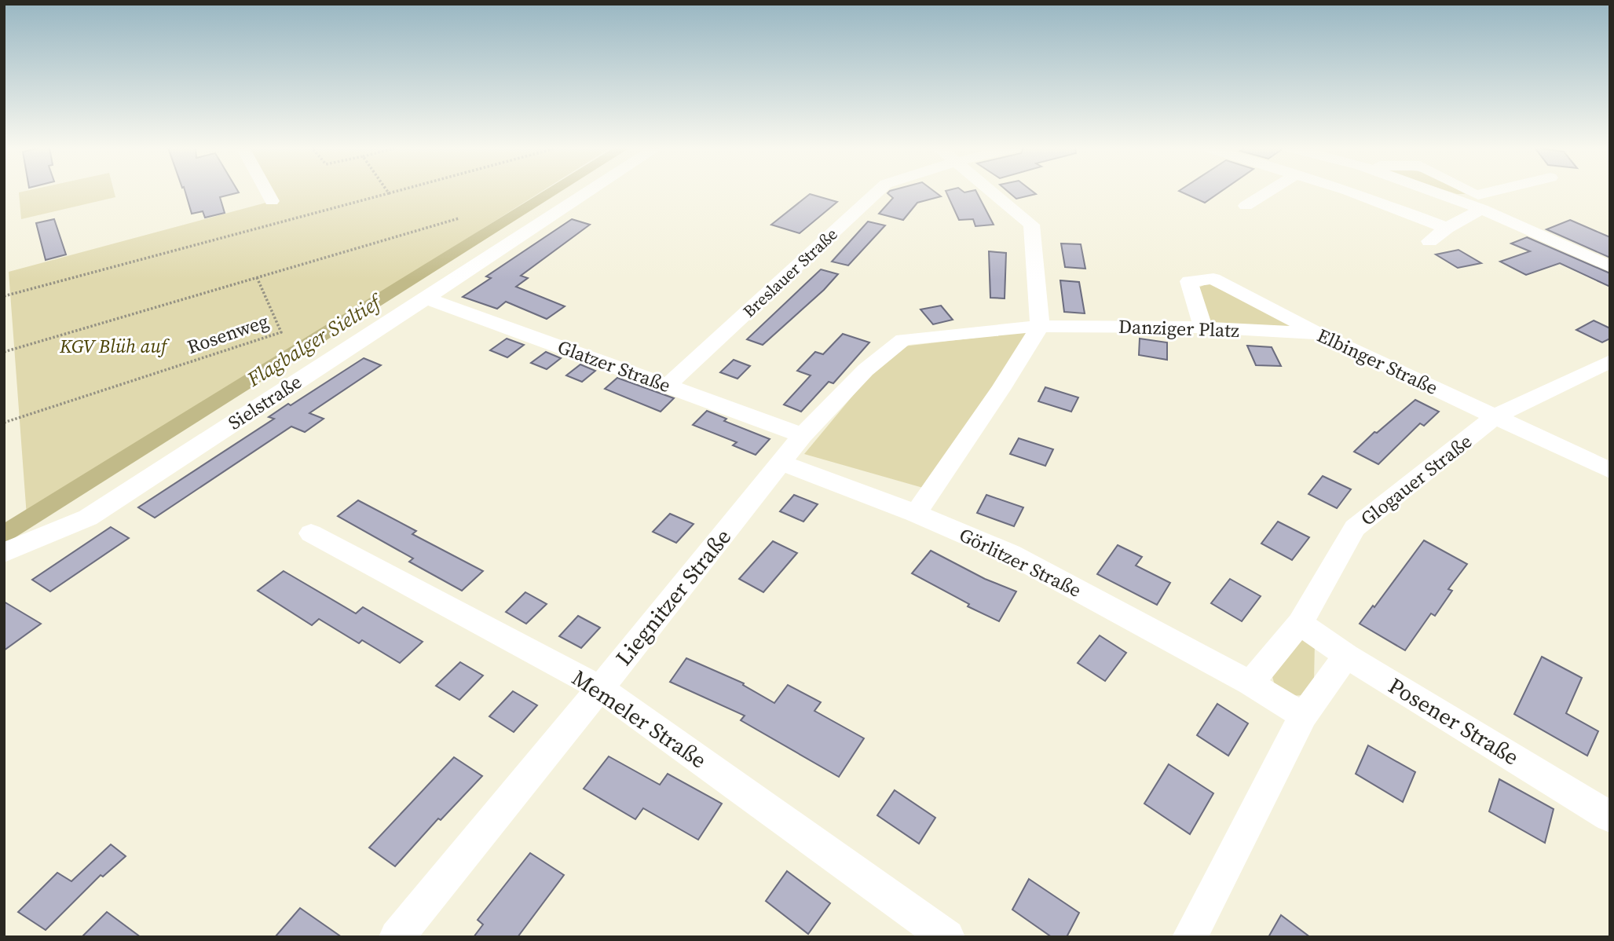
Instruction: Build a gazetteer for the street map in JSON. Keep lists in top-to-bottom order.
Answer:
{
  "streets": {
    "street": [
      "Breslauer Straße",
      "Danziger Platz",
      "Elbinger Straße",
      "Glatzer Straße",
      "Sielstraße",
      "Glogauer Straße",
      "Görlitzer Straße",
      "Liegnitzer Straße",
      "Memeler Straße",
      "Posener Straße"
    ],
    "path": ["Rosenweg"]
  },
  "crossings": [
    ["Breslauer Straße", "Glatzer Straße"],
    ["Danziger Platz", "Elbinger Straße"],
    ["Danziger Platz", "Glatzer Straße"],
    ["Danziger Platz", "Liegnitzer Straße"],
    ["Elbinger Straße", "Glogauer Straße"],
    ["Glatzer Straße", "Sielstraße"],
    ["Glatzer Straße", "Liegnitzer Straße"],
    ["Glogauer Straße", "Görlitzer Straße"],
    ["Glogauer Straße", "Posener Straße"],
    ["Görlitzer Straße", "Liegnitzer Straße"],
    ["Liegnitzer Straße", "Memeler Straße"]
  ],
  "water": ["Flagbalger Sieltief"],
  "parks": ["KGV Blüh auf"]
}
